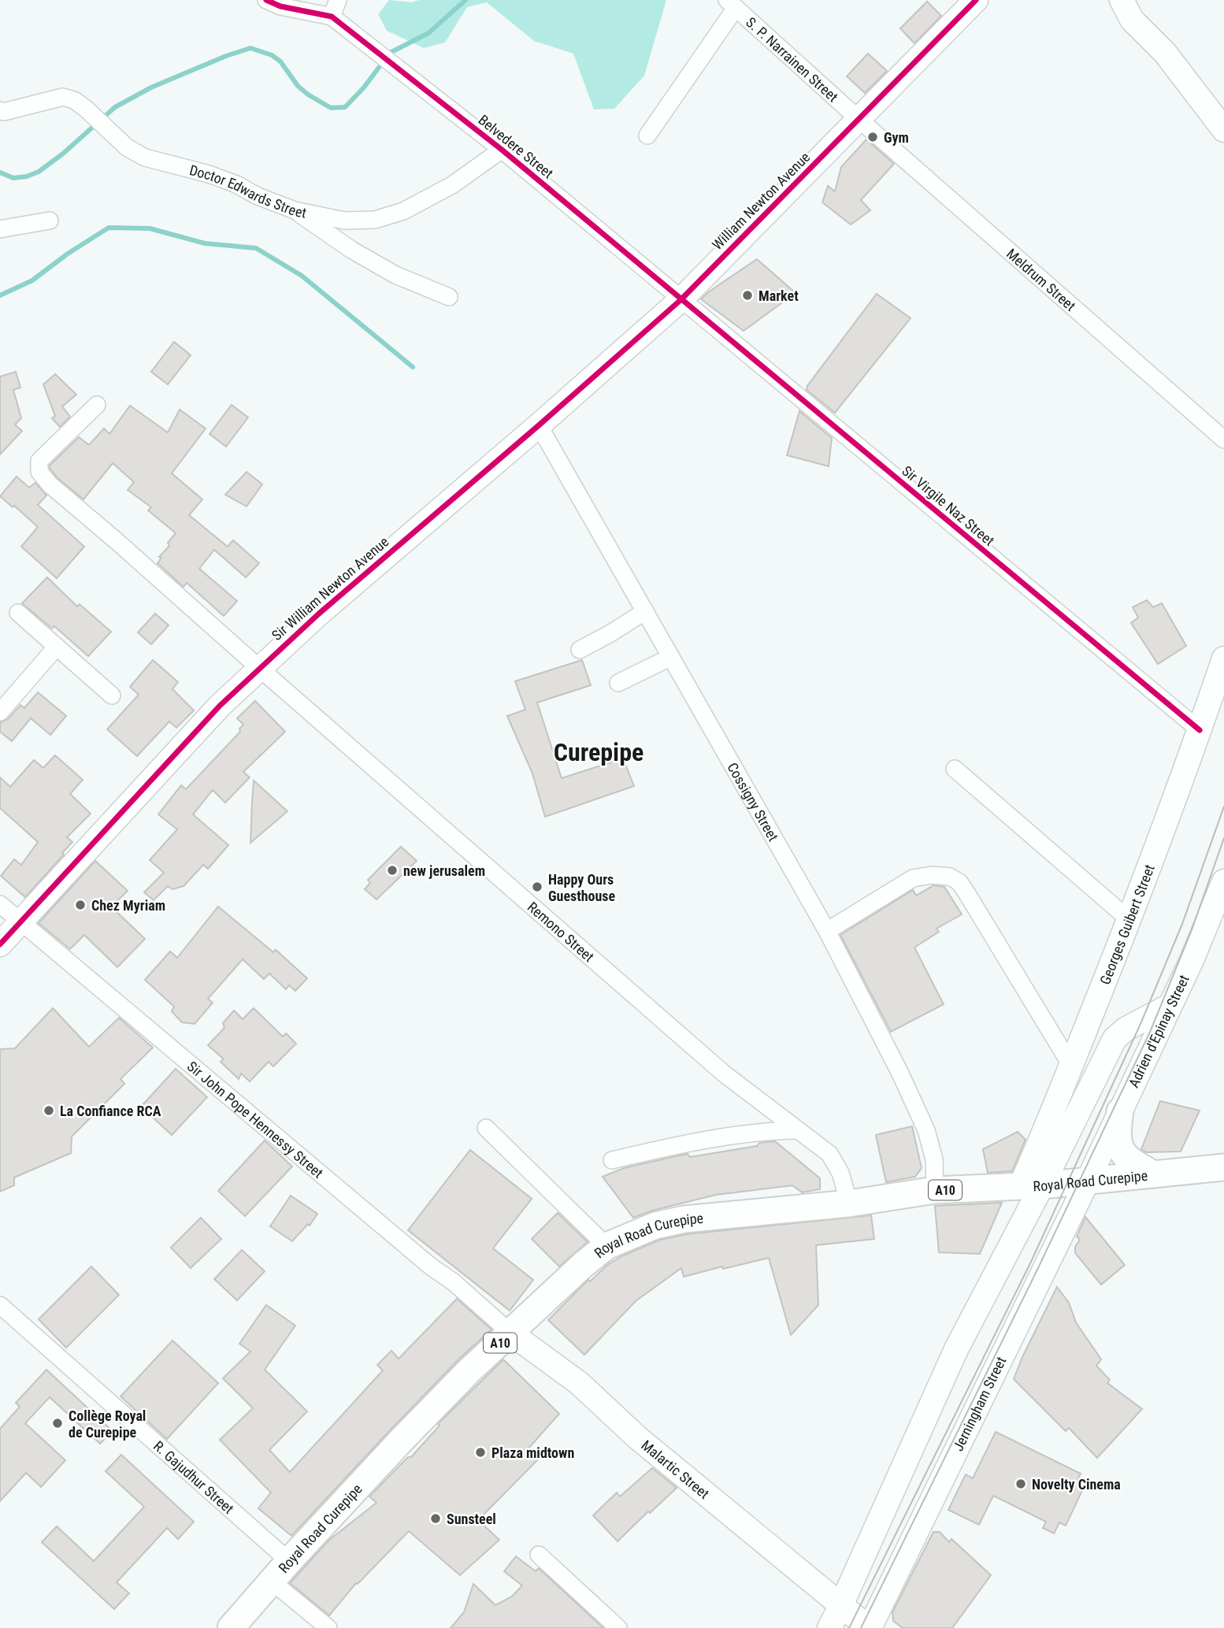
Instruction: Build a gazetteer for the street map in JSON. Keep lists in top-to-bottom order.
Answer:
{
  "streets": {
    "main road": ["Royal Road Curepipe", "A10"],
    "street": [
      "S. P. Narrainen Street",
      "Belvedere Street",
      "Doctor Edwards Street",
      "William Newton Avenue",
      "Meldrum Street",
      "Sir Virgile Naz Street",
      "Sir William Newton Avenue",
      "Cossigny Street",
      "Georges Guibert Street",
      "Remono Street",
      "Adrien d'Epinay Street",
      "Sir John Pope Hennessy Street",
      "Jerningham Street",
      "Malartic Street",
      "R. Gajudhur Street"
    ]
  },
  "crossings": [
    ["S. P. Narrainen Street", "William Newton Avenue"],
    ["S. P. Narrainen Street", "Meldrum Street"],
    ["Belvedere Street", "Doctor Edwards Street"],
    ["Belvedere Street", "William Newton Avenue"],
    ["Belvedere Street", "Sir Virgile Naz Street"],
    ["Belvedere Street", "Sir William Newton Avenue"],
    ["William Newton Avenue", "Meldrum Street"],
    ["William Newton Avenue", "Sir Virgile Naz Street"],
    ["William Newton Avenue", "Sir William Newton Avenue"],
    ["Sir Virgile Naz Street", "Sir William Newton Avenue"],
    ["Sir Virgile Naz Street", "Georges Guibert Street"],
    ["Sir William Newton Avenue", "Cossigny Street"],
    ["Sir William Newton Avenue", "Remono Street"],
    ["Sir William Newton Avenue", "Sir John Pope Hennessy Street"],
    ["Cossigny Street", "Royal Road Curepipe"],
    ["Georges Guibert Street", "Royal Road Curepipe"],
    ["Remono Street", "Royal Road Curepipe"],
    ["Adrien d'Epinay Street", "Royal Road Curepipe"],
    ["Adrien d'Epinay Street", "Jerningham Street"],
    ["Sir John Pope Hennessy Street", "Royal Road Curepipe"],
    ["Sir John Pope Hennessy Street", "Malartic Street"],
    ["Royal Road Curepipe", "Jerningham Street"],
    ["Royal Road Curepipe", "Malartic Street"],
    ["Royal Road Curepipe", "R. Gajudhur Street"],
    ["Jerningham Street", "Malartic Street"]
  ],
  "districts": ["Curepipe"],
  "places": [
    "Gym",
    "Market",
    "new jerusalem",
    "Happy Ours Guesthouse",
    "Chez Myriam",
    "La Confiance RCA",
    "Collège Royal de Curepipe",
    "Plaza midtown",
    "Novelty Cinema",
    "Sunsteel"
  ]
}
